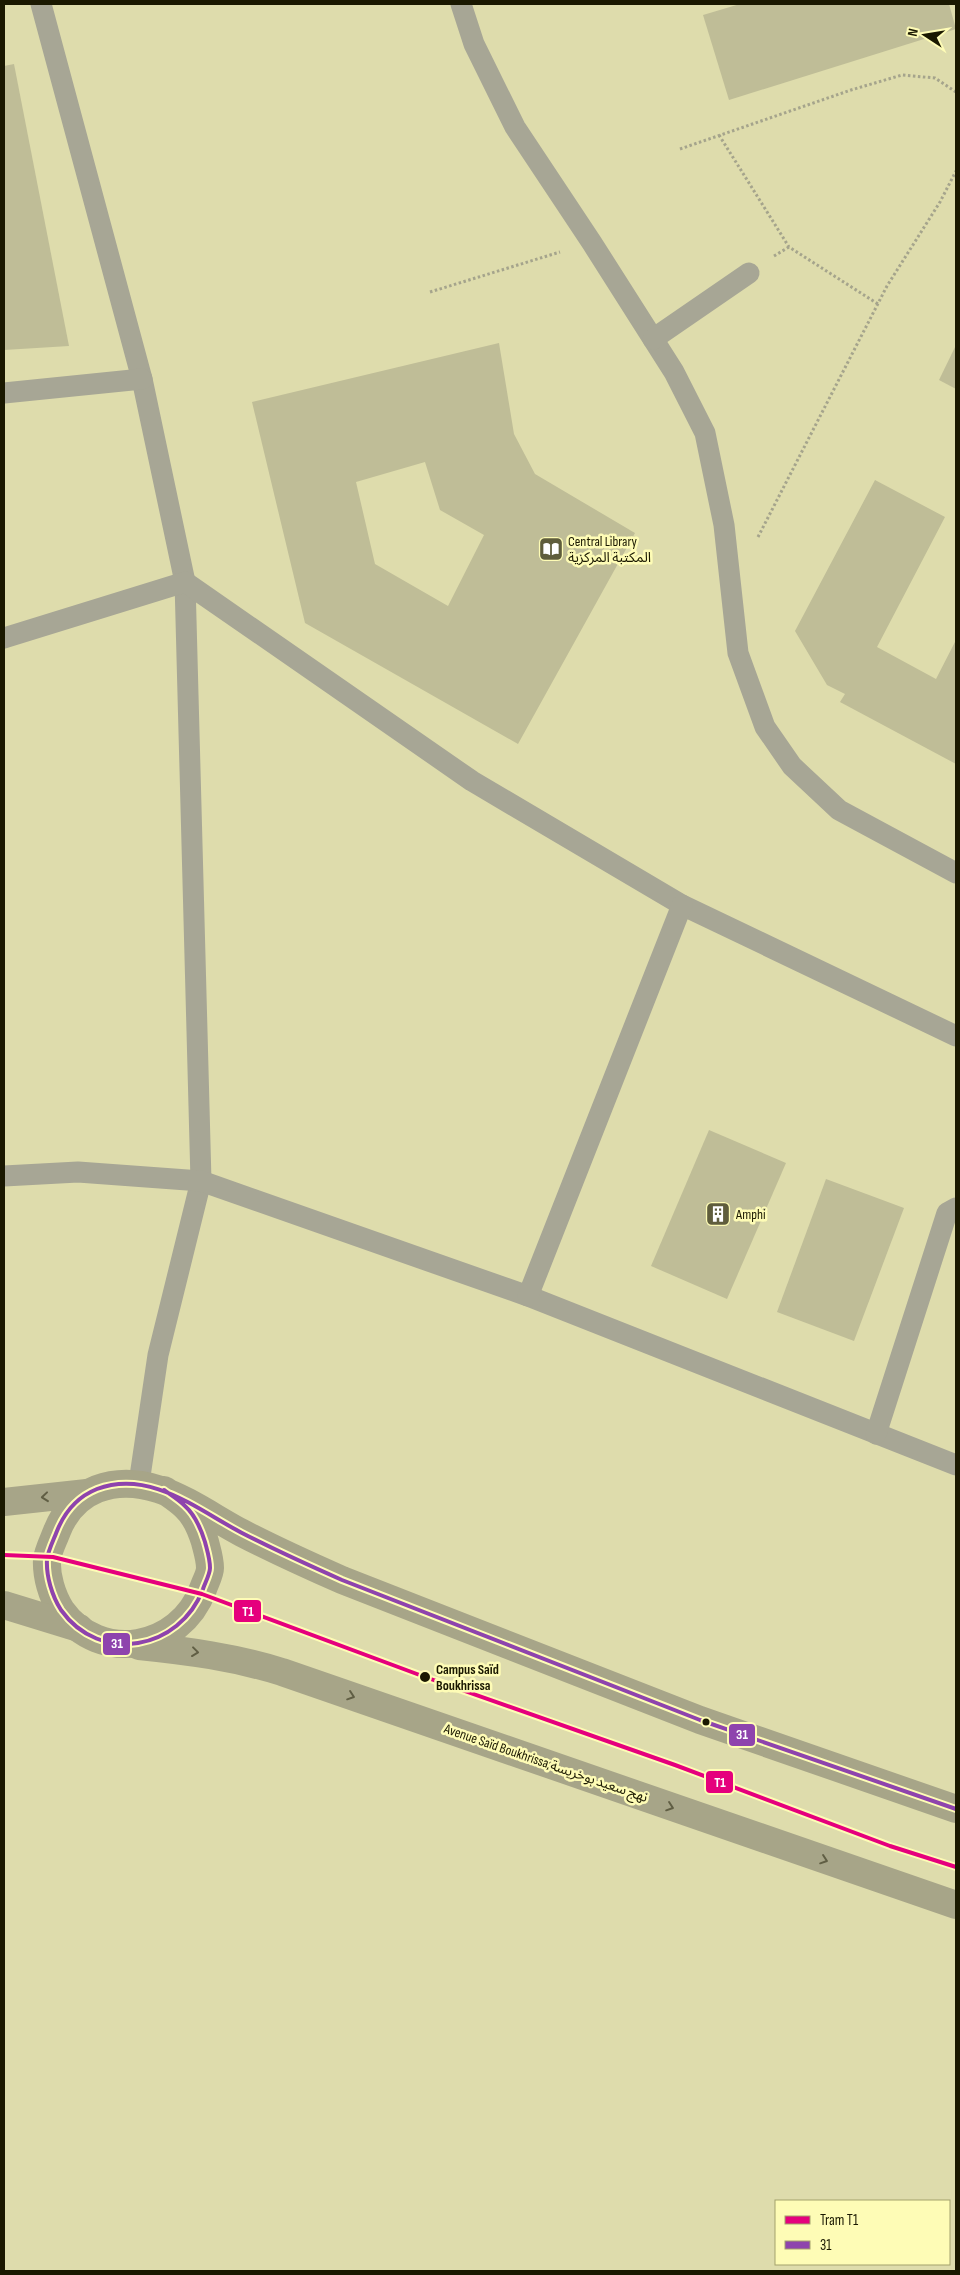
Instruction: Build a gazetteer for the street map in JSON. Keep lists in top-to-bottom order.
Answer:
{
  "streets": {
    "main road": ["Avenue Saïd Boukhrissa;نهج سعيد بوخريسة"]
  },
  "places": {
    "library": ["Central Library المكتبة المركزية"],
    "building": ["Amphi"],
    "other": ["Campus Saïd Boukhrissa"]
  },
  "lines": ["transit line 31", "tram line T1"],
  "legend": ["Tram T1", "31"],
  "north": "left"
}
